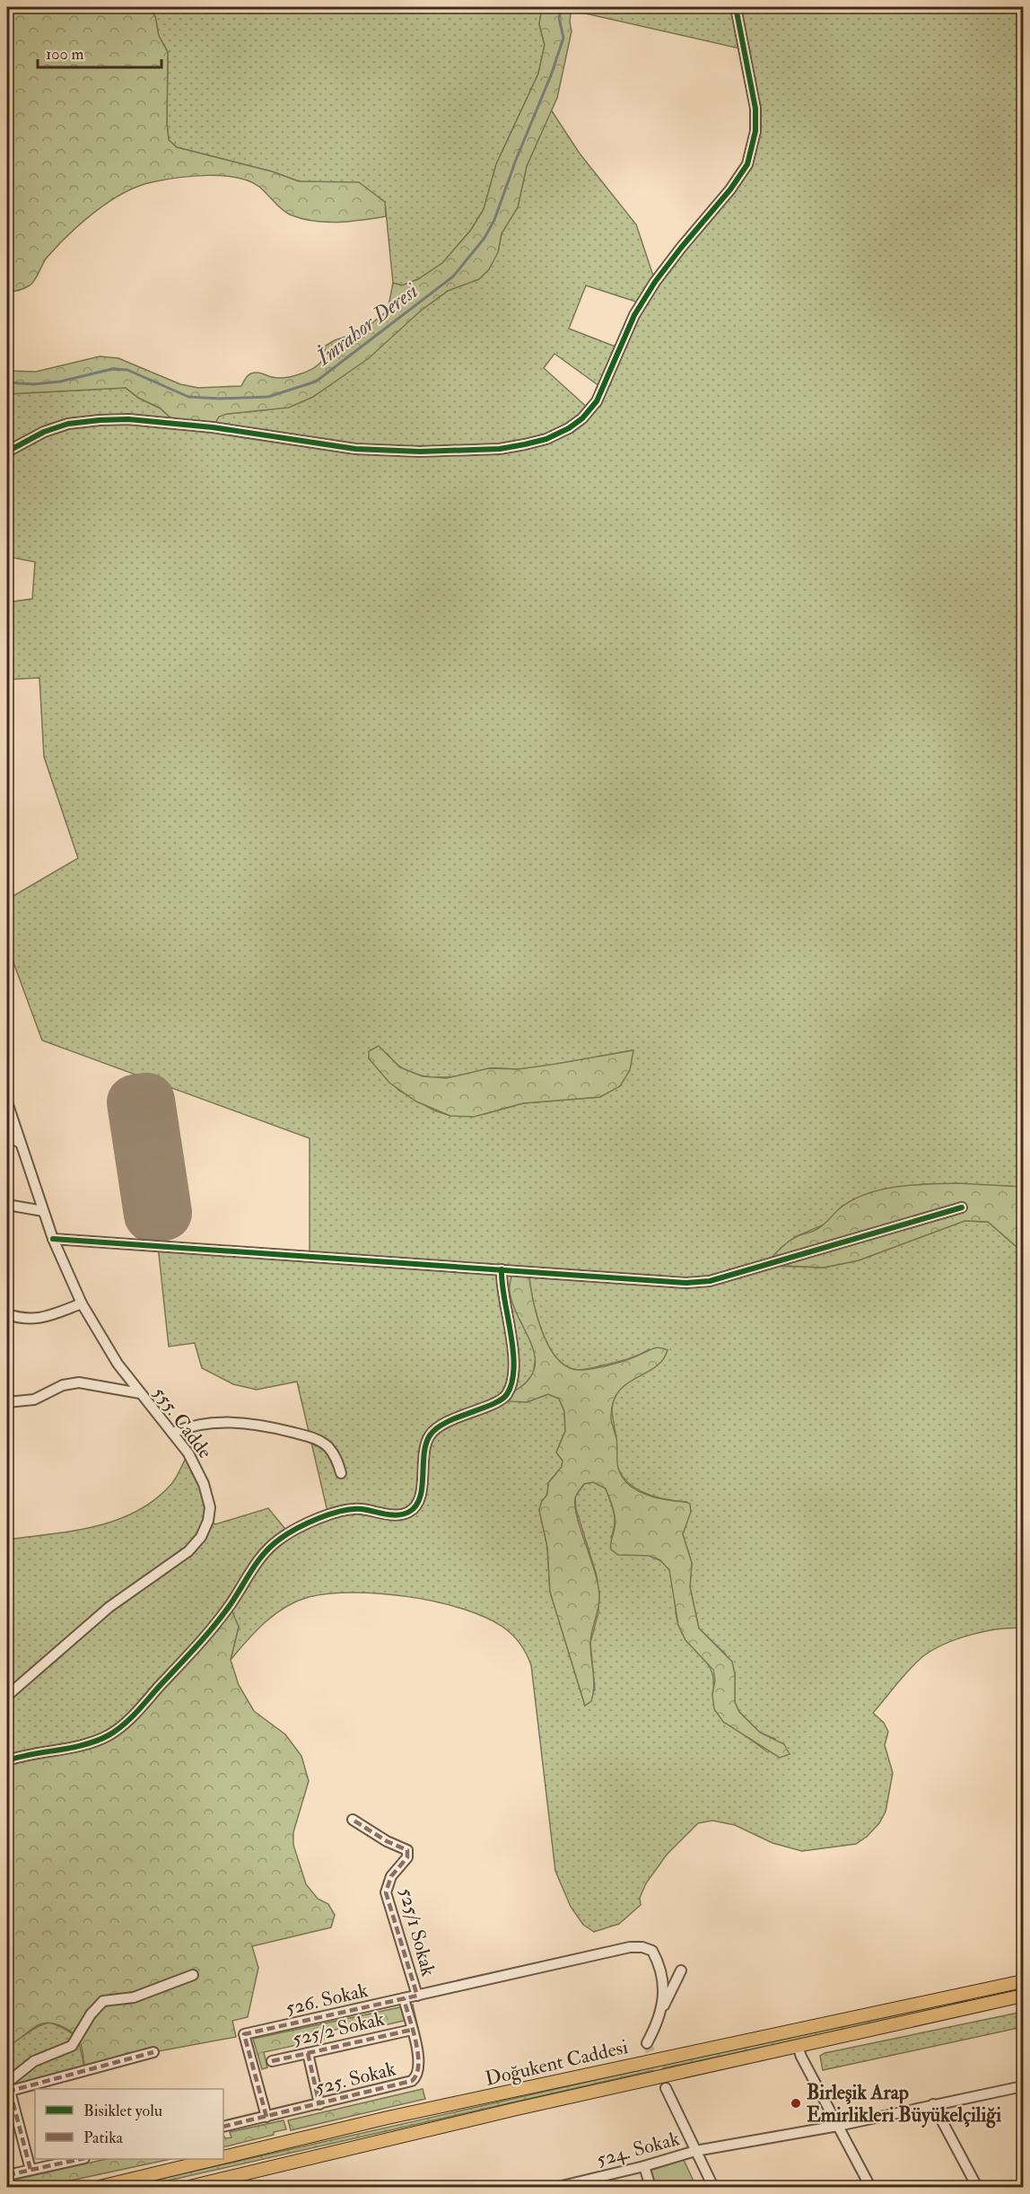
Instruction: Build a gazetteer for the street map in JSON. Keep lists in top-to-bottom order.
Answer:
{
  "streets": {
    "main road": ["Doğukent Caddesi"],
    "street": [
      "555. Cadde",
      "525/1 Sokak",
      "526. Sokak",
      "525/2 Sokak",
      "525. Sokak",
      "524. Sokak"
    ]
  },
  "crossings": [
    ["525/1 Sokak", "526. Sokak"],
    ["526. Sokak", "525. Sokak"],
    ["525/2 Sokak", "525. Sokak"]
  ],
  "water": ["İmrahor Deresi"],
  "places": ["Birleşik Arap Emirlikleri Büyükelçiliği"],
  "legend": ["Bisiklet yolu", "Patika"],
  "scale_bar": "100 m"
}
